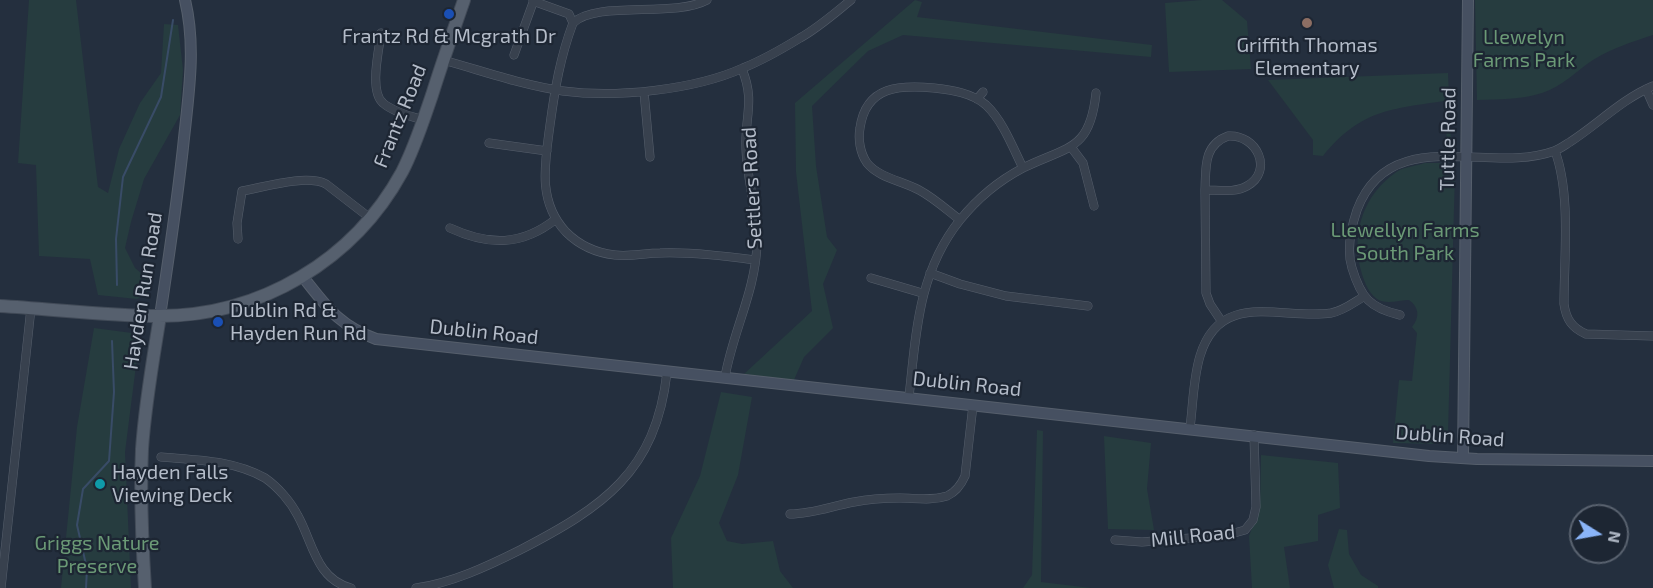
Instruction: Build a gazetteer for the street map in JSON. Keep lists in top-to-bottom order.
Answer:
{
  "streets": {
    "main road": [
      "Frantz Road",
      "Tuttle Road",
      "Hayden Run Road",
      "Dublin Road"
    ],
    "street": ["Settlers Road", "Mill Road"]
  },
  "crossings": [
    ["Frantz Road", "Hayden Run Road"],
    ["Frantz Road", "Dublin Road"],
    ["Tuttle Road", "Dublin Road"],
    ["Settlers Road", "Dublin Road"],
    ["Dublin Road", "Mill Road"]
  ],
  "parks": ["Llewelyn Farms Park", "Llewellyn Farms South Park", "Griggs Nature Preserve"],
  "places": [
    "Frantz Rd & Mcgrath Dr",
    "Griffith Thomas Elementary",
    "Dublin Rd & Hayden Run Rd",
    "Hayden Falls Viewing Deck"
  ],
  "north": "right"
}
